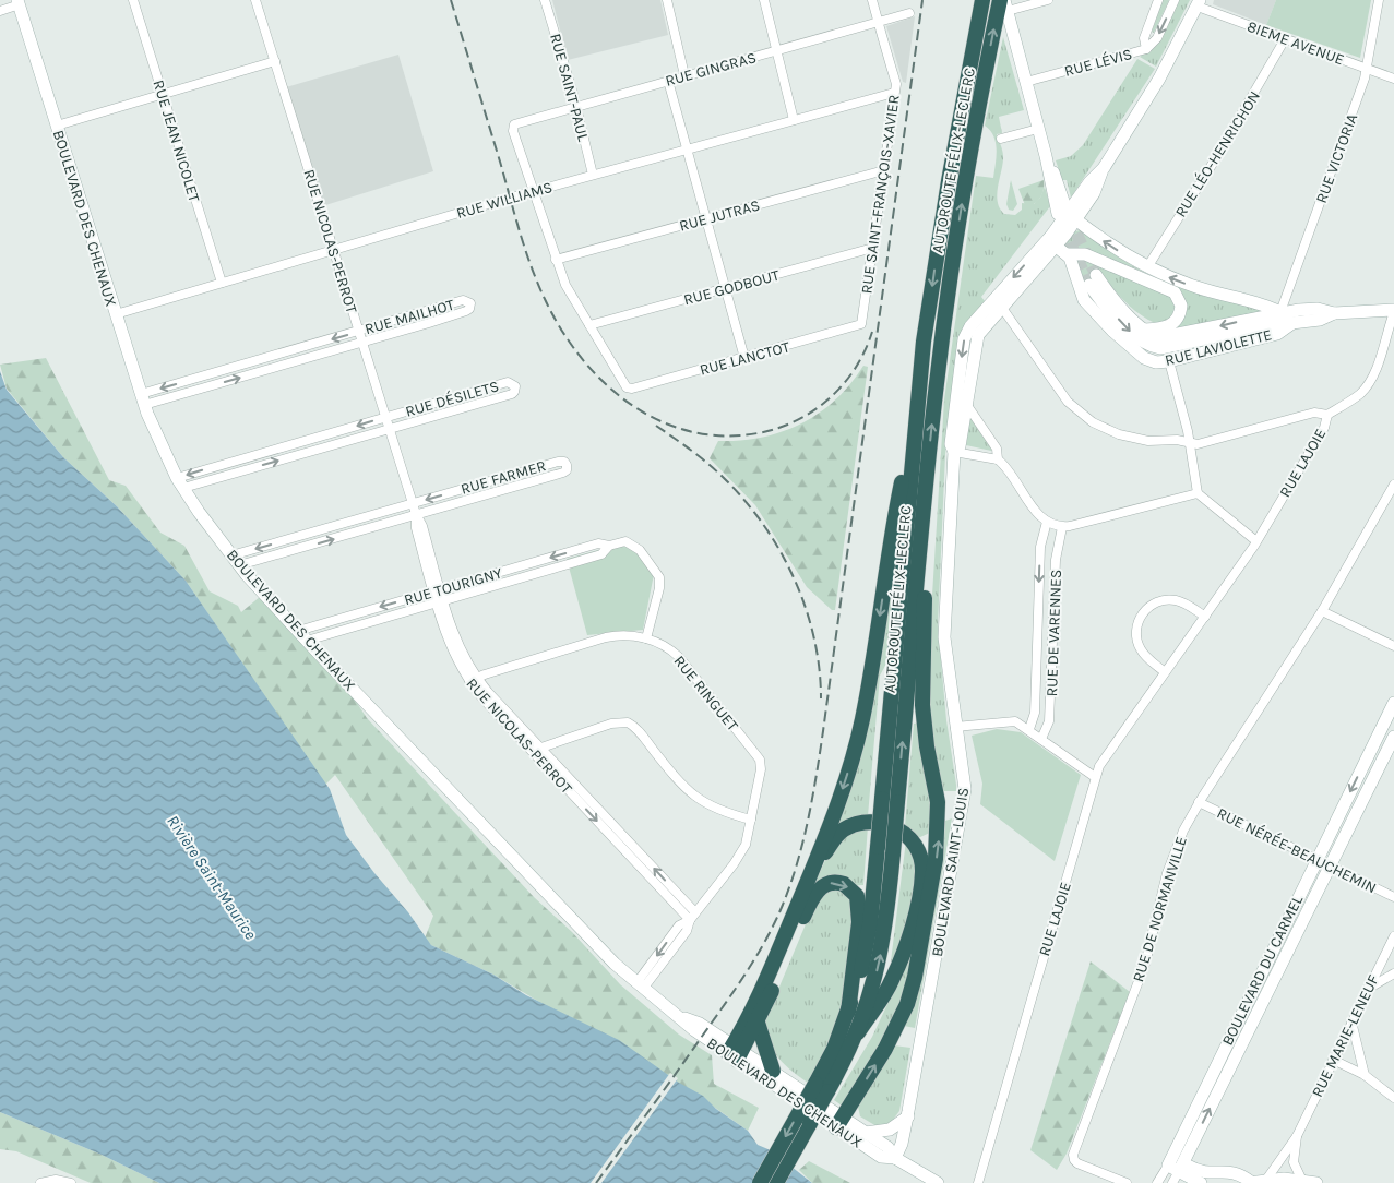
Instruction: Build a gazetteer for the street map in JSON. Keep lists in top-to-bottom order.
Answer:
{
  "streets": {
    "highway": ["AUTOROUTE FÉLIX-LECLERC"],
    "street": [
      "8IEME AVENUE",
      "RUE LÉVIS",
      "RUE GINGRAS",
      "RUE SAINT-PAUL",
      "RUE JEAN NICOLET",
      "RUE LÉO-HENRICHON",
      "RUE VICTORIA",
      "RUE SAINT-FRANÇOIS-XAVIER",
      "RUE WILLIAMS",
      "RUE JUTRAS",
      "BOULEVARD DES CHENAUX",
      "RUE NICOLAS-PERROT",
      "RUE GODBOUT",
      "RUE MAILHOT",
      "RUE LAVIOLETTE",
      "RUE LANCTOT",
      "RUE DÉSILETS",
      "RUE LAJOIE",
      "RUE FARMER",
      "RUE TOURIGNY",
      "RUE DE VARENNES",
      "RUE RINGUET",
      "RUE NÉRÉE-BEAUCHEMIN",
      "BOULEVARD SAINT-LOUIS",
      "RUE DE NORMANVILLE",
      "BOULEVARD DU CARMEL",
      "RUE MARIE-LENEUF"
    ]
  },
  "crossings": [
    ["8IEME AVENUE", "RUE LÉO-HENRICHON"],
    ["8IEME AVENUE", "RUE VICTORIA"],
    ["8IEME AVENUE", "BOULEVARD SAINT-LOUIS"],
    ["RUE GINGRAS", "RUE SAINT-PAUL"],
    ["RUE GINGRAS", "RUE SAINT-FRANÇOIS-XAVIER"],
    ["RUE GINGRAS", "RUE WILLIAMS"],
    ["RUE SAINT-PAUL", "RUE WILLIAMS"],
    ["RUE JEAN NICOLET", "RUE WILLIAMS"],
    ["RUE LÉO-HENRICHON", "RUE LAVIOLETTE"],
    ["RUE VICTORIA", "RUE LAVIOLETTE"],
    ["RUE SAINT-FRANÇOIS-XAVIER", "RUE WILLIAMS"],
    ["RUE SAINT-FRANÇOIS-XAVIER", "RUE JUTRAS"],
    ["RUE SAINT-FRANÇOIS-XAVIER", "RUE GODBOUT"],
    ["RUE SAINT-FRANÇOIS-XAVIER", "RUE LANCTOT"],
    ["RUE WILLIAMS", "BOULEVARD DES CHENAUX"],
    ["RUE WILLIAMS", "RUE NICOLAS-PERROT"],
    ["BOULEVARD DES CHENAUX", "RUE MAILHOT"],
    ["BOULEVARD DES CHENAUX", "RUE DÉSILETS"],
    ["BOULEVARD DES CHENAUX", "RUE FARMER"],
    ["BOULEVARD DES CHENAUX", "RUE TOURIGNY"],
    ["BOULEVARD DES CHENAUX", "RUE RINGUET"],
    ["BOULEVARD DES CHENAUX", "BOULEVARD SAINT-LOUIS"],
    ["RUE NICOLAS-PERROT", "RUE MAILHOT"],
    ["RUE NICOLAS-PERROT", "RUE DÉSILETS"],
    ["RUE NICOLAS-PERROT", "RUE FARMER"],
    ["RUE NICOLAS-PERROT", "RUE TOURIGNY"],
    ["RUE NICOLAS-PERROT", "RUE RINGUET"],
    ["RUE GODBOUT", "RUE LANCTOT"],
    ["RUE LAVIOLETTE", "RUE LAJOIE"],
    ["RUE LAVIOLETTE", "BOULEVARD SAINT-LOUIS"],
    ["RUE TOURIGNY", "RUE RINGUET"],
    ["RUE NÉRÉE-BEAUCHEMIN", "RUE DE NORMANVILLE"],
    ["RUE NÉRÉE-BEAUCHEMIN", "BOULEVARD DU CARMEL"]
  ],
  "water": ["Rivière Saint-Maurice"]
}
